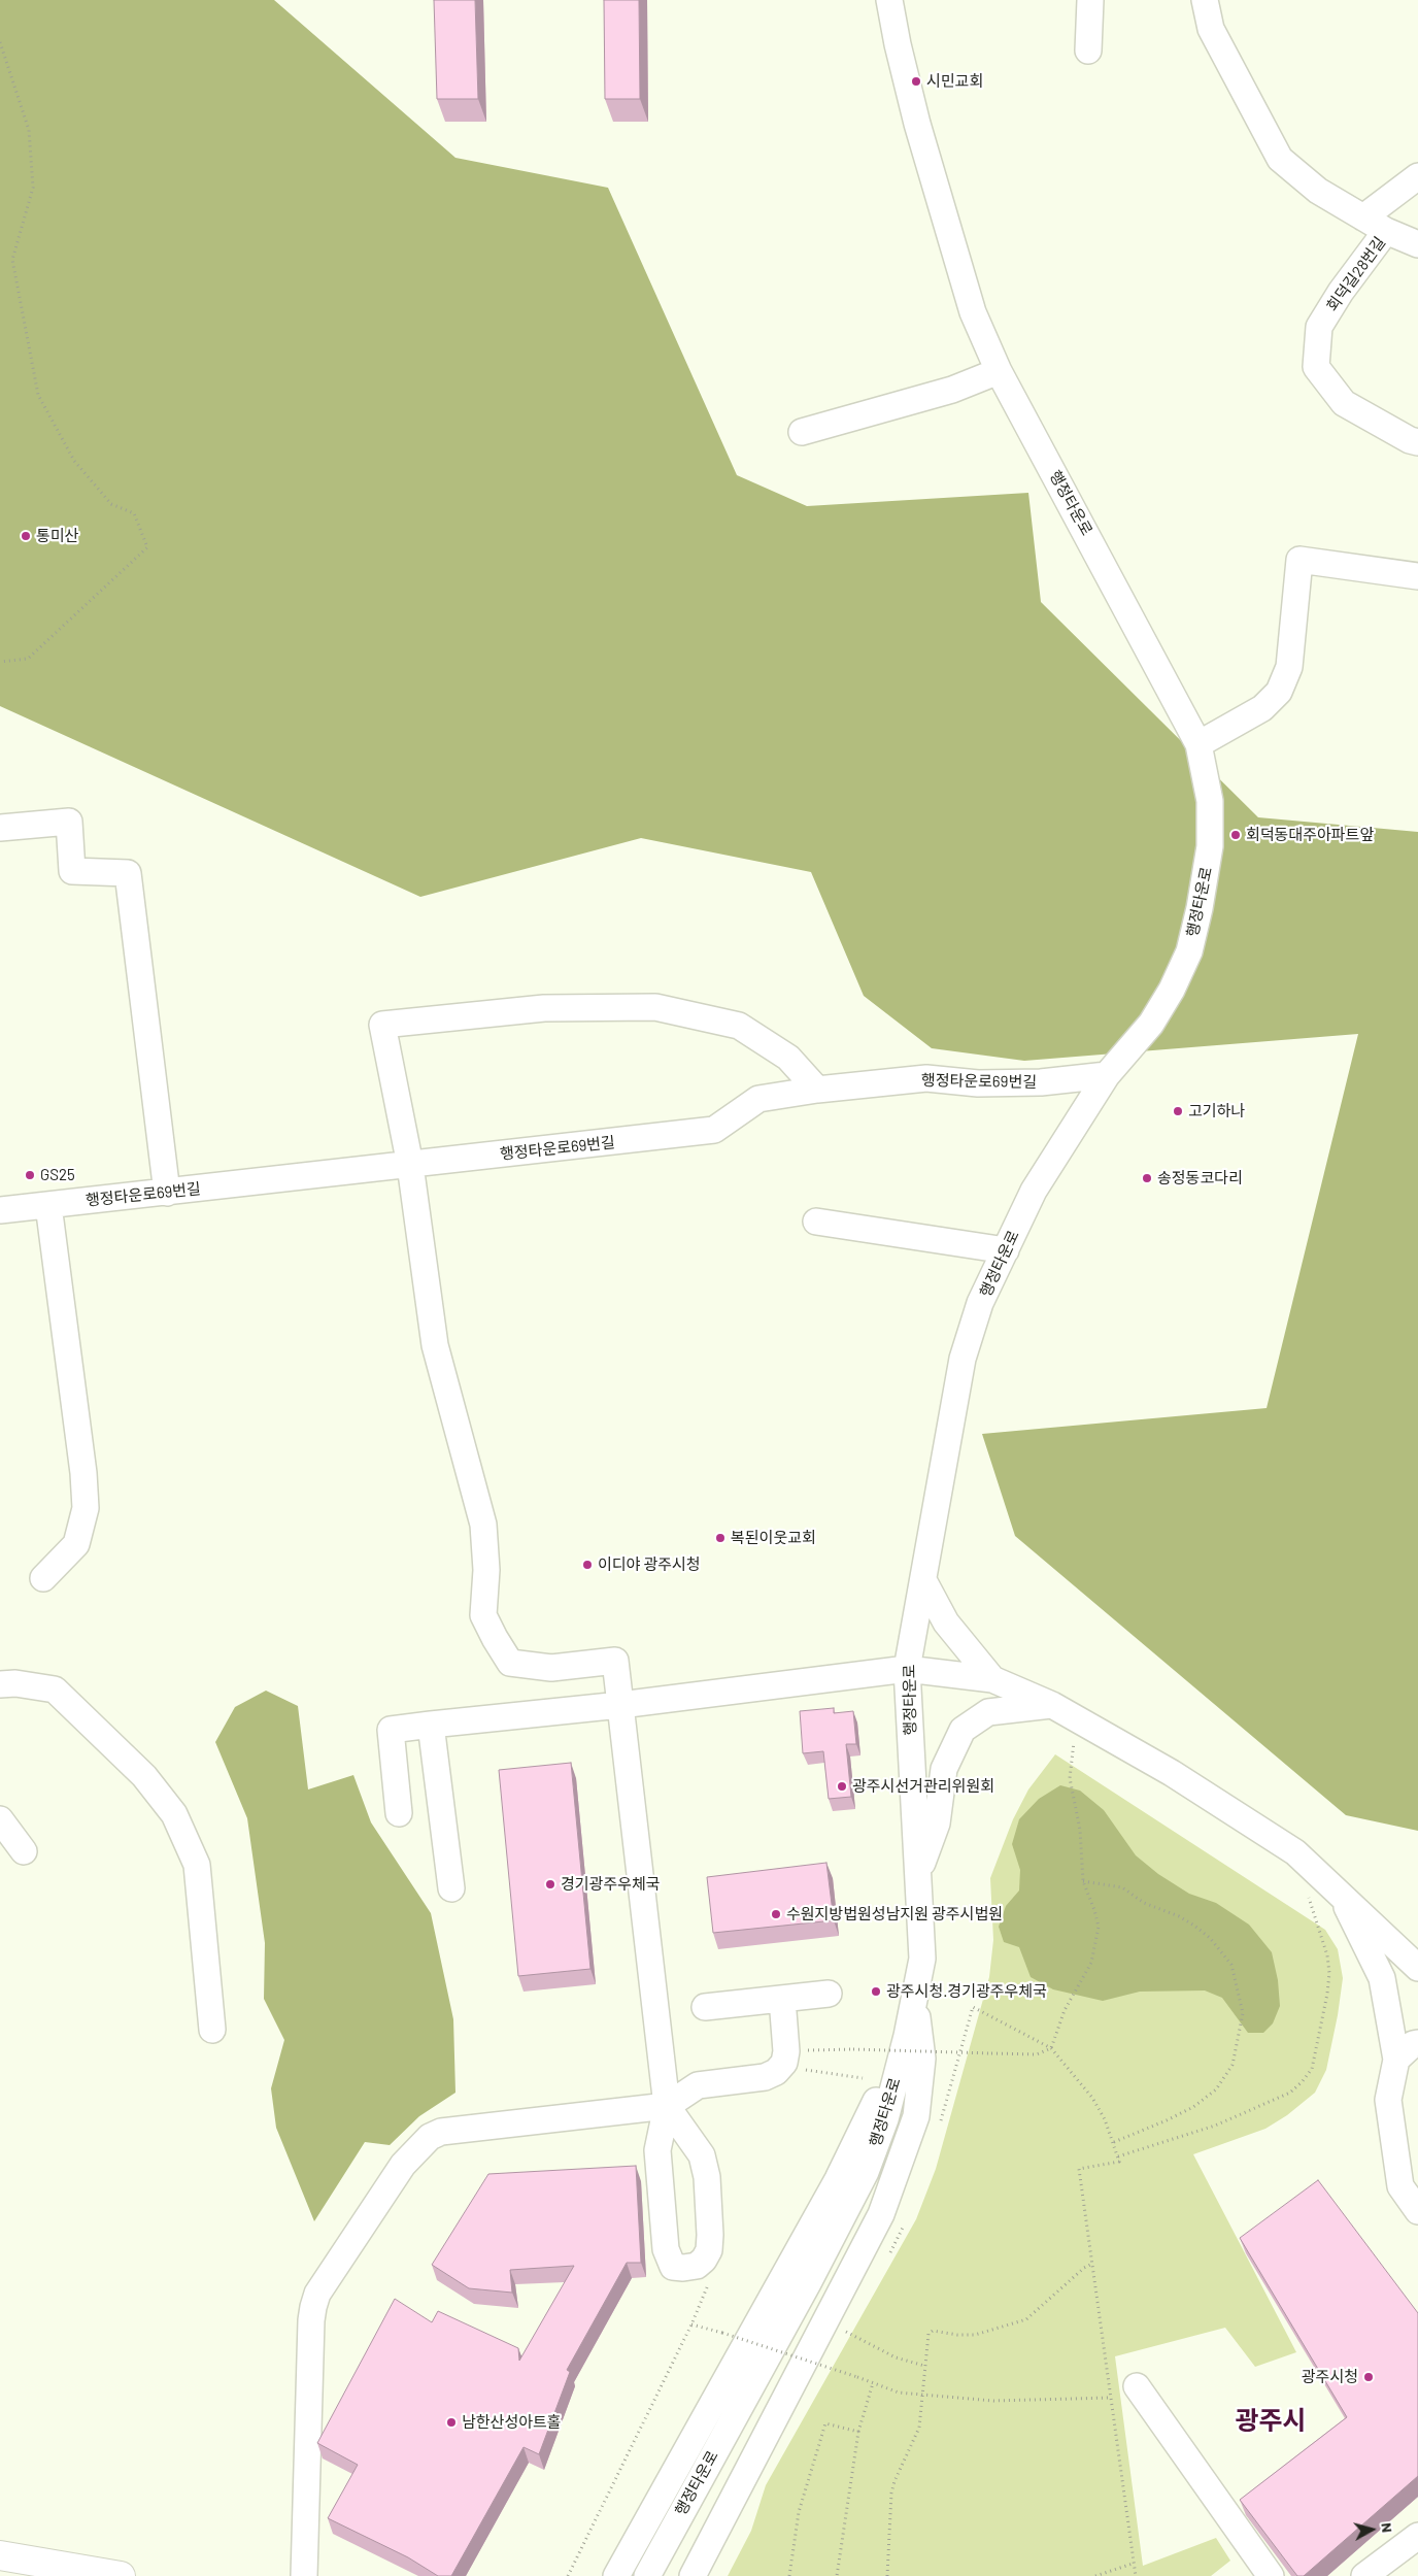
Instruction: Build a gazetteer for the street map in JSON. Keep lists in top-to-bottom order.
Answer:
{
  "streets": {
    "street": ["회덕길28번길", "행정타운로", "행정타운로69번길"]
  },
  "crossings": [
    ["행정타운로", "행정타운로69번길"]
  ],
  "districts": ["광주시"],
  "places": [
    "시민교회",
    "통미산",
    "회덕동대주아파트앞",
    "고기하나",
    "GS25",
    "송정동코다리",
    "복된이웃교회",
    "이디야 광주시청",
    "광주시선거관리위원회",
    "경기광주우체국",
    "수원지방법원성남지원 광주시법원",
    "광주시청.경기광주우체국",
    "광주시청",
    "남한산성아트홀"
  ],
  "north": "right"
}
